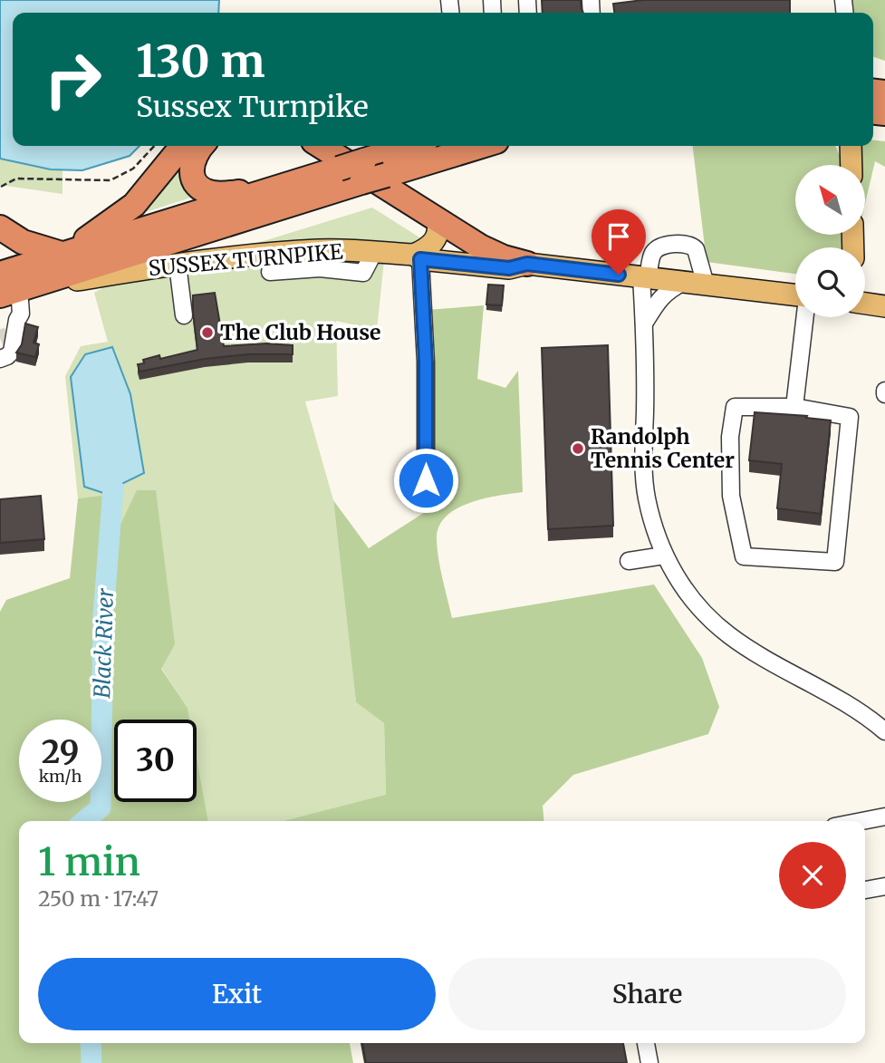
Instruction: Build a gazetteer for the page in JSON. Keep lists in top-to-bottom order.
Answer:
{
  "streets": {
    "main road": ["SUSSEX TURNPIKE"]
  },
  "water": ["Black River"],
  "places": ["The Club House", "Randolph Tennis Center"],
  "north": "top left",
  "page": {
    "turn": ["130 m", "Sussex Turnpike"],
    "speed": "29 km/h",
    "limit": "30",
    "heading": ["1 min", "250 m · 17:47"],
    "buttons": ["Exit", "Share"]
  }
}
